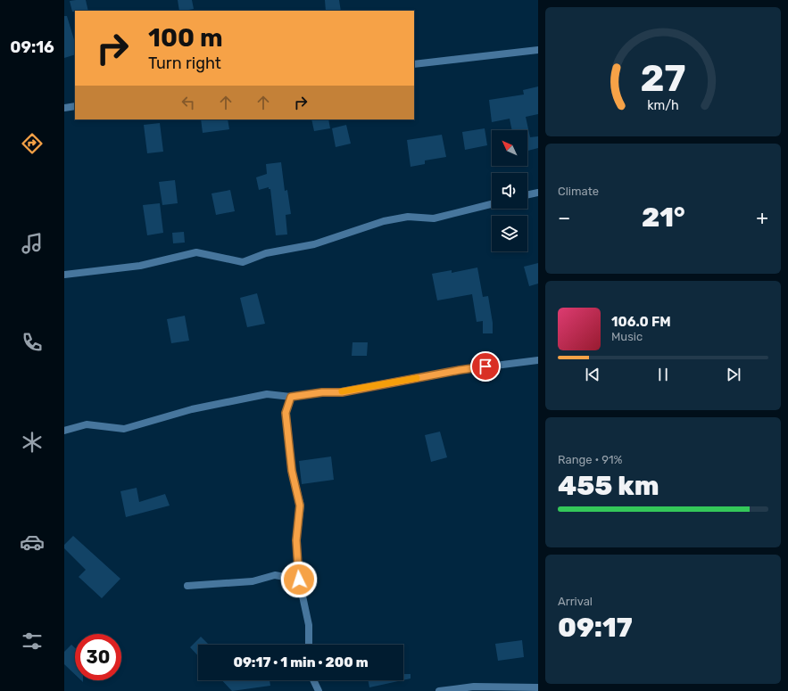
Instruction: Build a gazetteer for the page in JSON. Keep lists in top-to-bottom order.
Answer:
{
  "north": "top left",
  "page": {
    "tabs": "09:16",
    "turn": ["100 m", "Turn right"],
    "tile": [
      "Climate",
      ["Range · 91%", "455 km"],
      ["Arrival", "09:17"]
    ],
    "heat": ["−", "21°", "+"],
    "song": ["106.0 FM", "Music"],
    "limit": "30",
    "trip": "09:17 · 1 min · 200 m",
    "gauge": ["27", "km/h"]
  }
}
